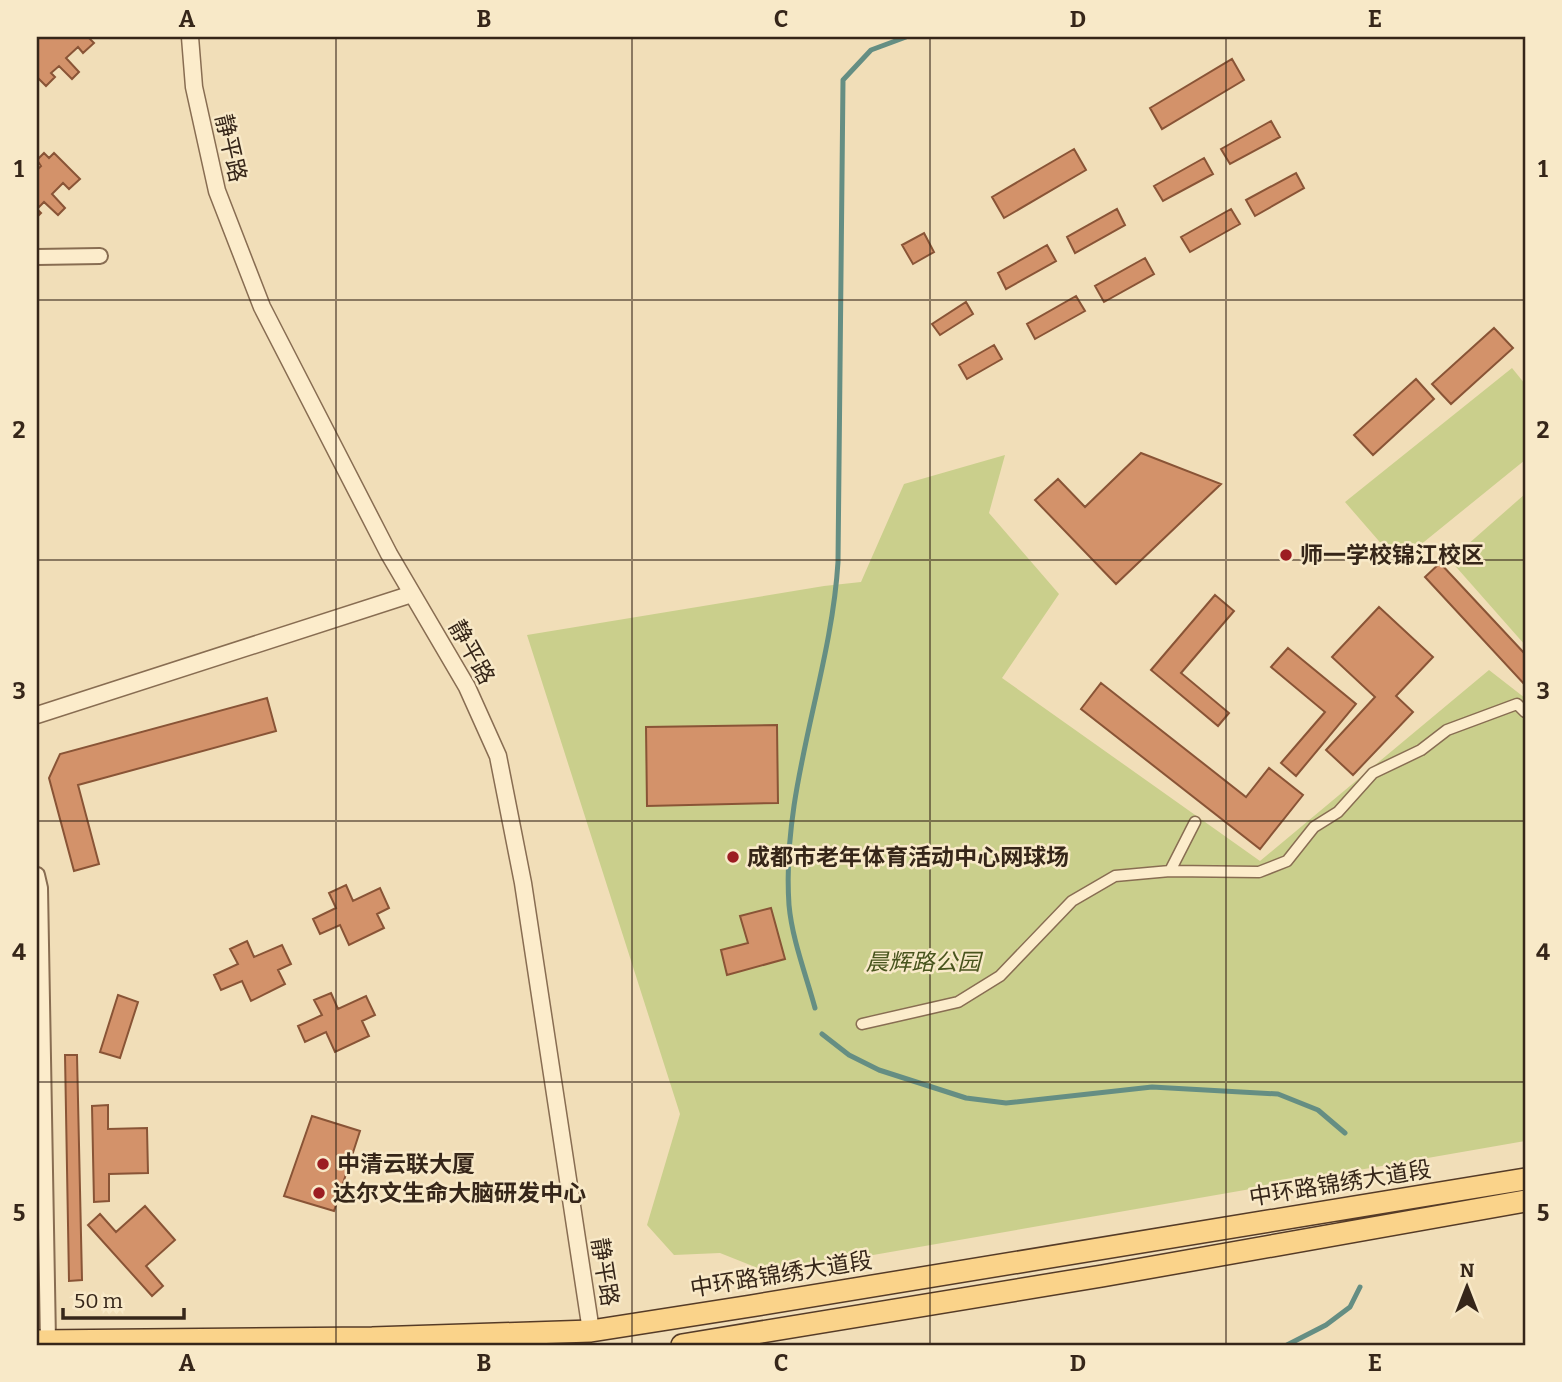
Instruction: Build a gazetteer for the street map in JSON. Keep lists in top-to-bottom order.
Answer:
{
  "streets": {
    "main road": ["中环路锦绣大道段"],
    "street": ["静平路"]
  },
  "crossings": [
    ["静平路", "中环路锦绣大道段"]
  ],
  "parks": ["晨辉路公园"],
  "places": [
    "师一学校锦江校区",
    "成都市老年体育活动中心网球场",
    "中清云联大厦",
    "达尔文生命大脑研发中心"
  ],
  "scale_bar": "50 m",
  "north": "top",
  "grid": {
    "columns": [
      "A",
      "B",
      "C",
      "D",
      "E"
    ],
    "rows": [
      "1",
      "2",
      "3",
      "4",
      "5"
    ]
  }
}
